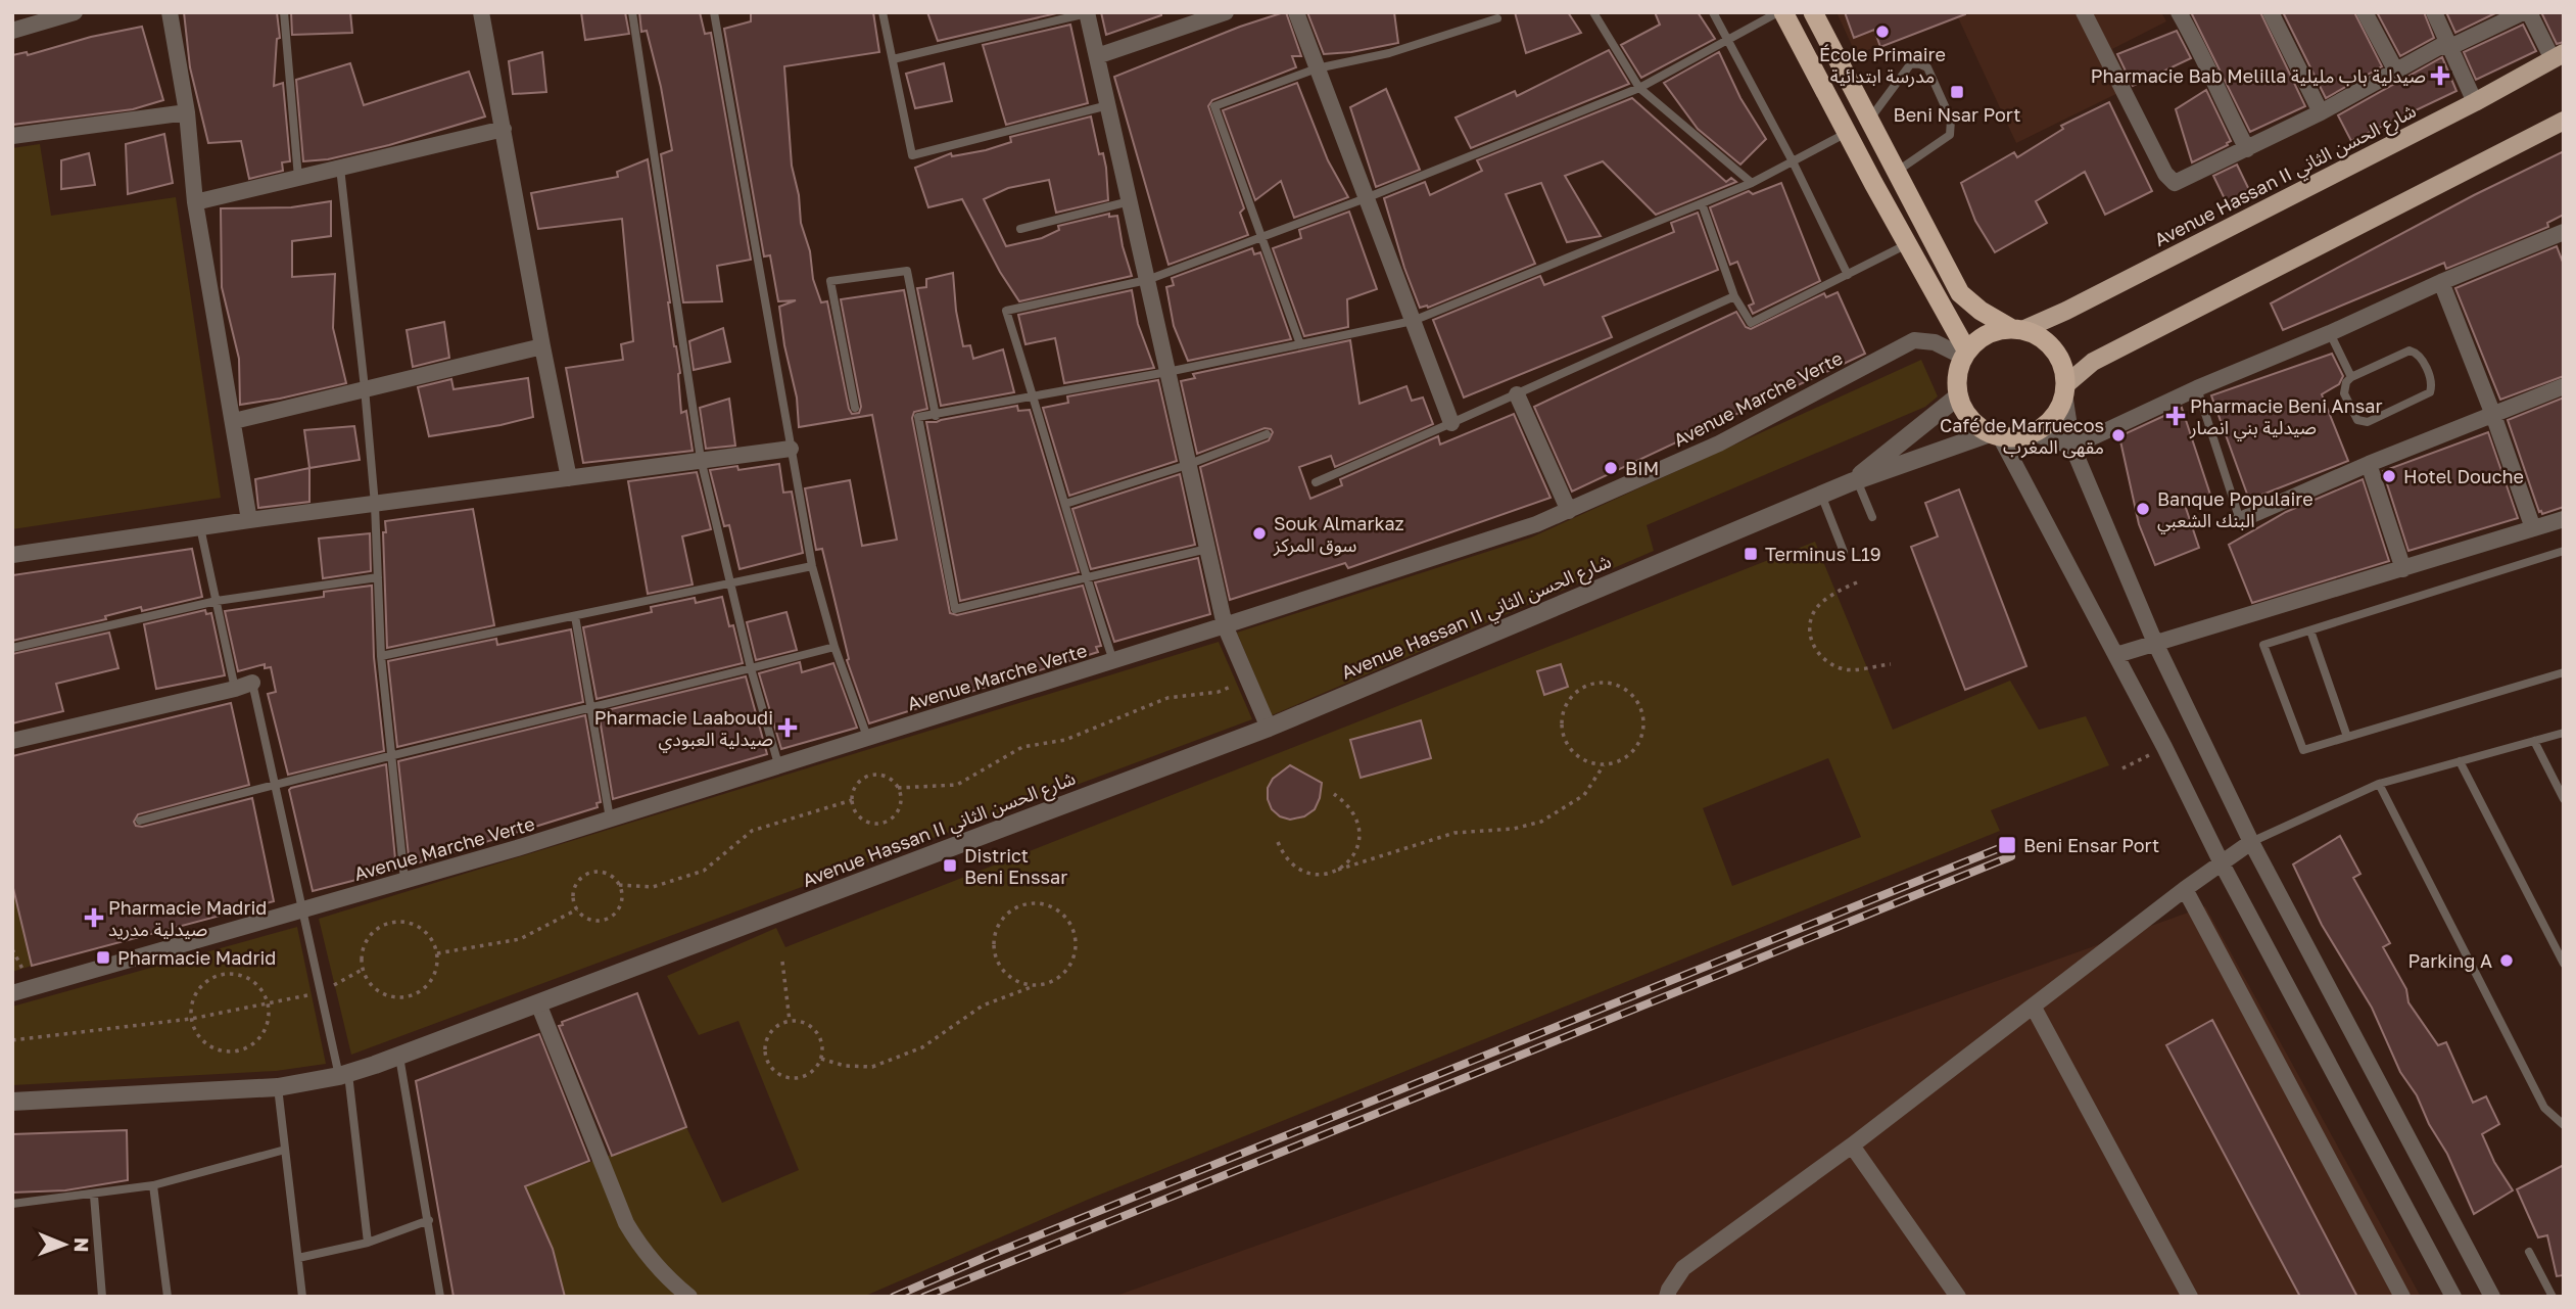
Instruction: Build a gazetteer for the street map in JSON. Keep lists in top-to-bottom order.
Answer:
{
  "streets": {
    "main road": ["Avenue Hassan II شارع الحسن الثاني"],
    "street": ["Avenue Marche Verte"]
  },
  "crossings": [
    ["Avenue Hassan II شارع الحسن الثاني", "Avenue Marche Verte"]
  ],
  "places": {
    "other": [
      "École Primaire مدرسة ابتدائية",
      "Café de Marruecos مقهى المغرب",
      "BIM",
      "Hotel Douche",
      "Banque Populaire البنك الشعبي",
      "Souk Almarkaz سوق المركز",
      "Parking A"
    ],
    "health": [
      "Pharmacie Bab Melilla صيدلية باب مليلية",
      "Pharmacie Beni Ansar صيدلية بني انصار",
      "Pharmacie Laaboudi صيدلية العبودي",
      "Pharmacie Madrid صيدلية مدريد"
    ],
    "transit": [
      "Beni Nsar Port",
      "Terminus L19",
      "Beni Ensar Port",
      "District Beni Enssar",
      "Pharmacie Madrid"
    ]
  },
  "north": "right"
}
